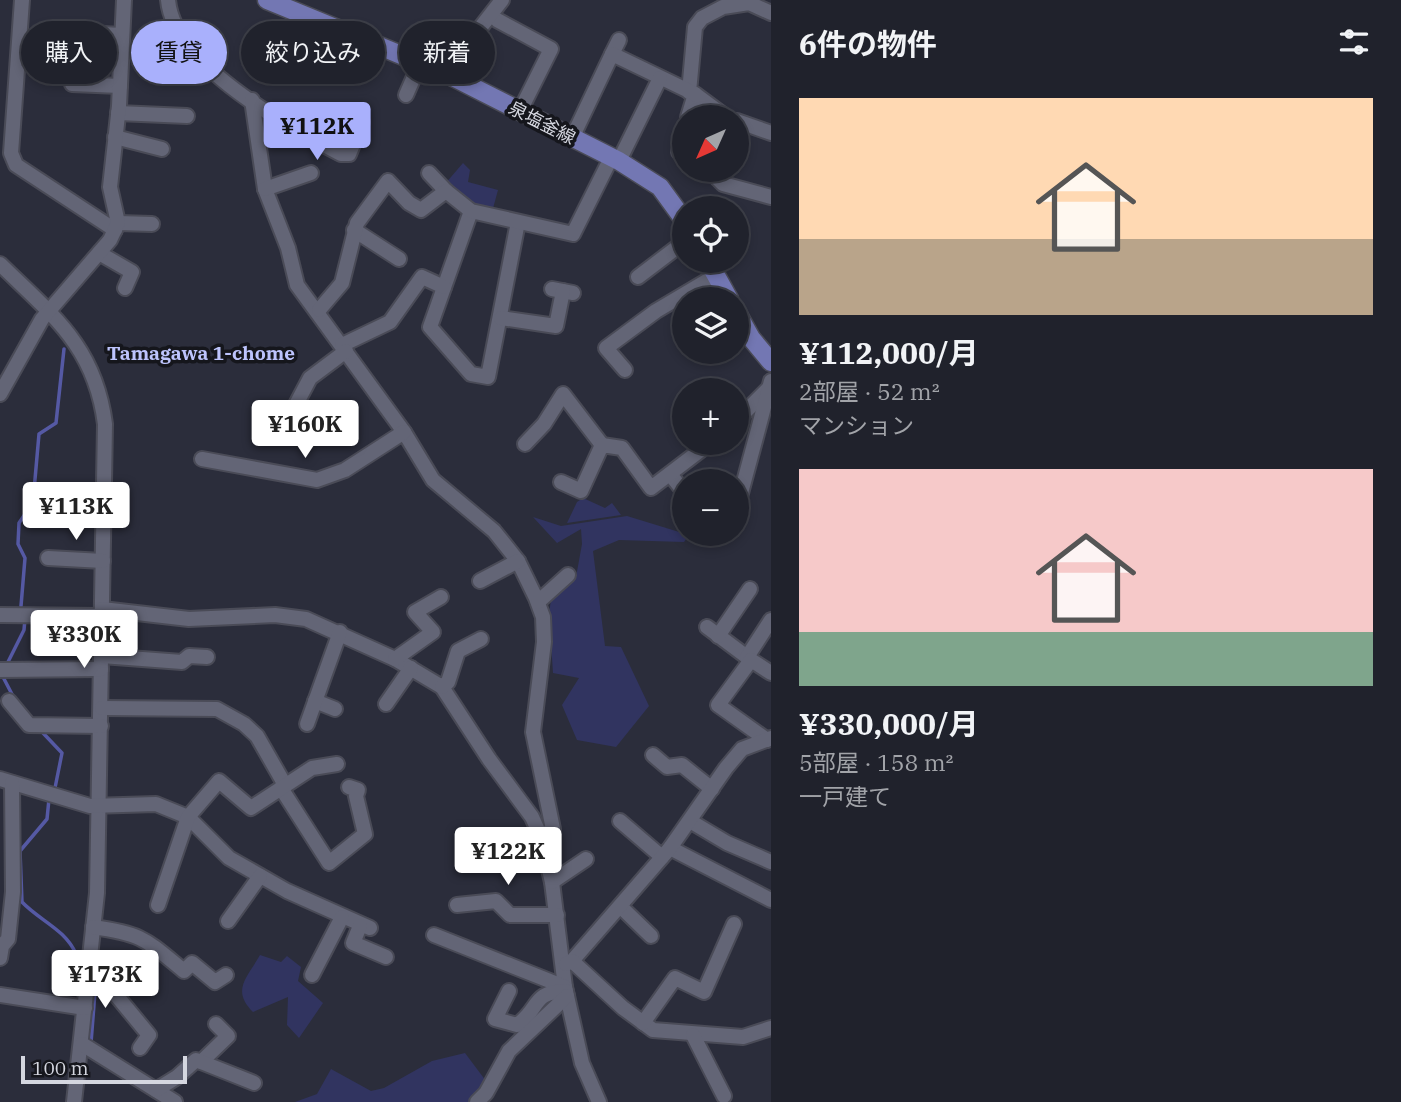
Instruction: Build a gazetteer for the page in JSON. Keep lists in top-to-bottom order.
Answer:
{
  "streets": {
    "main road": ["泉塩釜線"]
  },
  "districts": ["Tamagawa 1-chome"],
  "scale_bar": "100 m",
  "north": "bottom left",
  "page": {
    "heading": "6件の物件",
    "chip": [
      "購入",
      "賃貸",
      "絞り込み",
      "新着"
    ],
    "list": [
      {
        "name": "¥112,000/月",
        "note": "2部屋 · 52 m² · マンション"
      },
      {
        "name": "¥330,000/月",
        "note": "5部屋 · 158 m² · 一戸建て"
      }
    ],
    "price": [
      "¥112K",
      "¥160K",
      "¥113K",
      "¥330K",
      "¥122K",
      "¥173K"
    ],
    "map_buttons": ["+", "−"],
    "scale": "100 m"
  }
}
